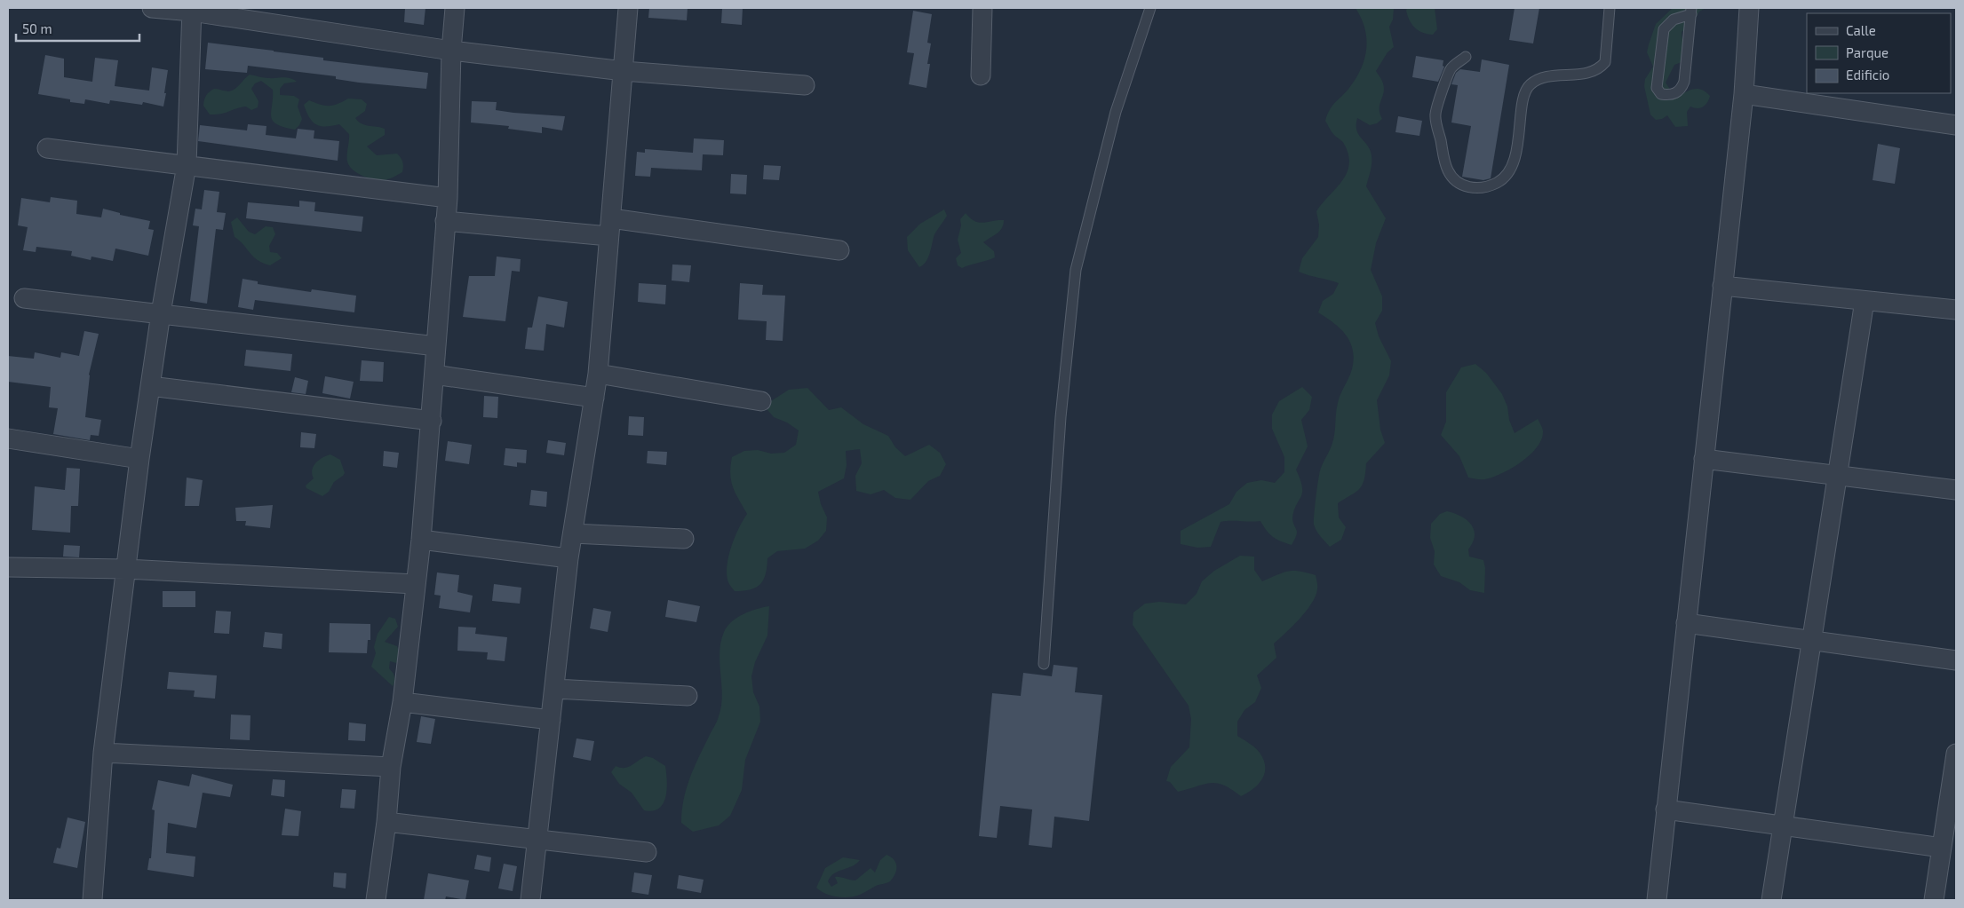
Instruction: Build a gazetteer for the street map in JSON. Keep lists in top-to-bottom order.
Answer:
{
  "legend": ["Calle", "Parque", "Edificio"],
  "scale_bar": "50 m"
}
